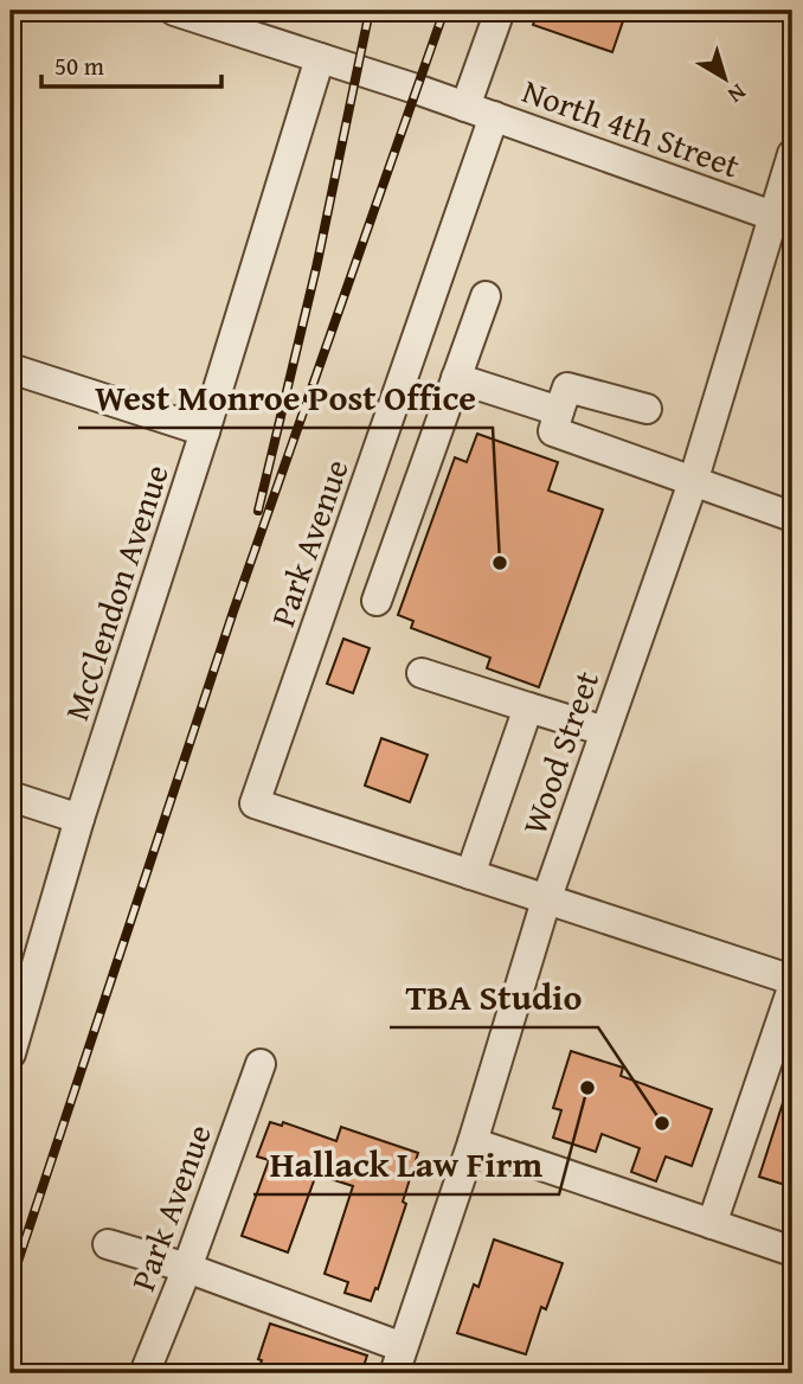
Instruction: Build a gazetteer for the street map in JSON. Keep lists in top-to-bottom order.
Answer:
{
  "streets": {
    "street": [
      "North 4th Street",
      "Park Avenue",
      "McClendon Avenue",
      "Wood Street"
    ]
  },
  "crossings": [
    ["North 4th Street", "Park Avenue"],
    ["North 4th Street", "McClendon Avenue"],
    ["North 4th Street", "Wood Street"]
  ],
  "places": ["West Monroe Post Office", "Hallack Law Firm", "TBA Studio"],
  "scale_bar": "50 m",
  "north": "bottom right"
}
